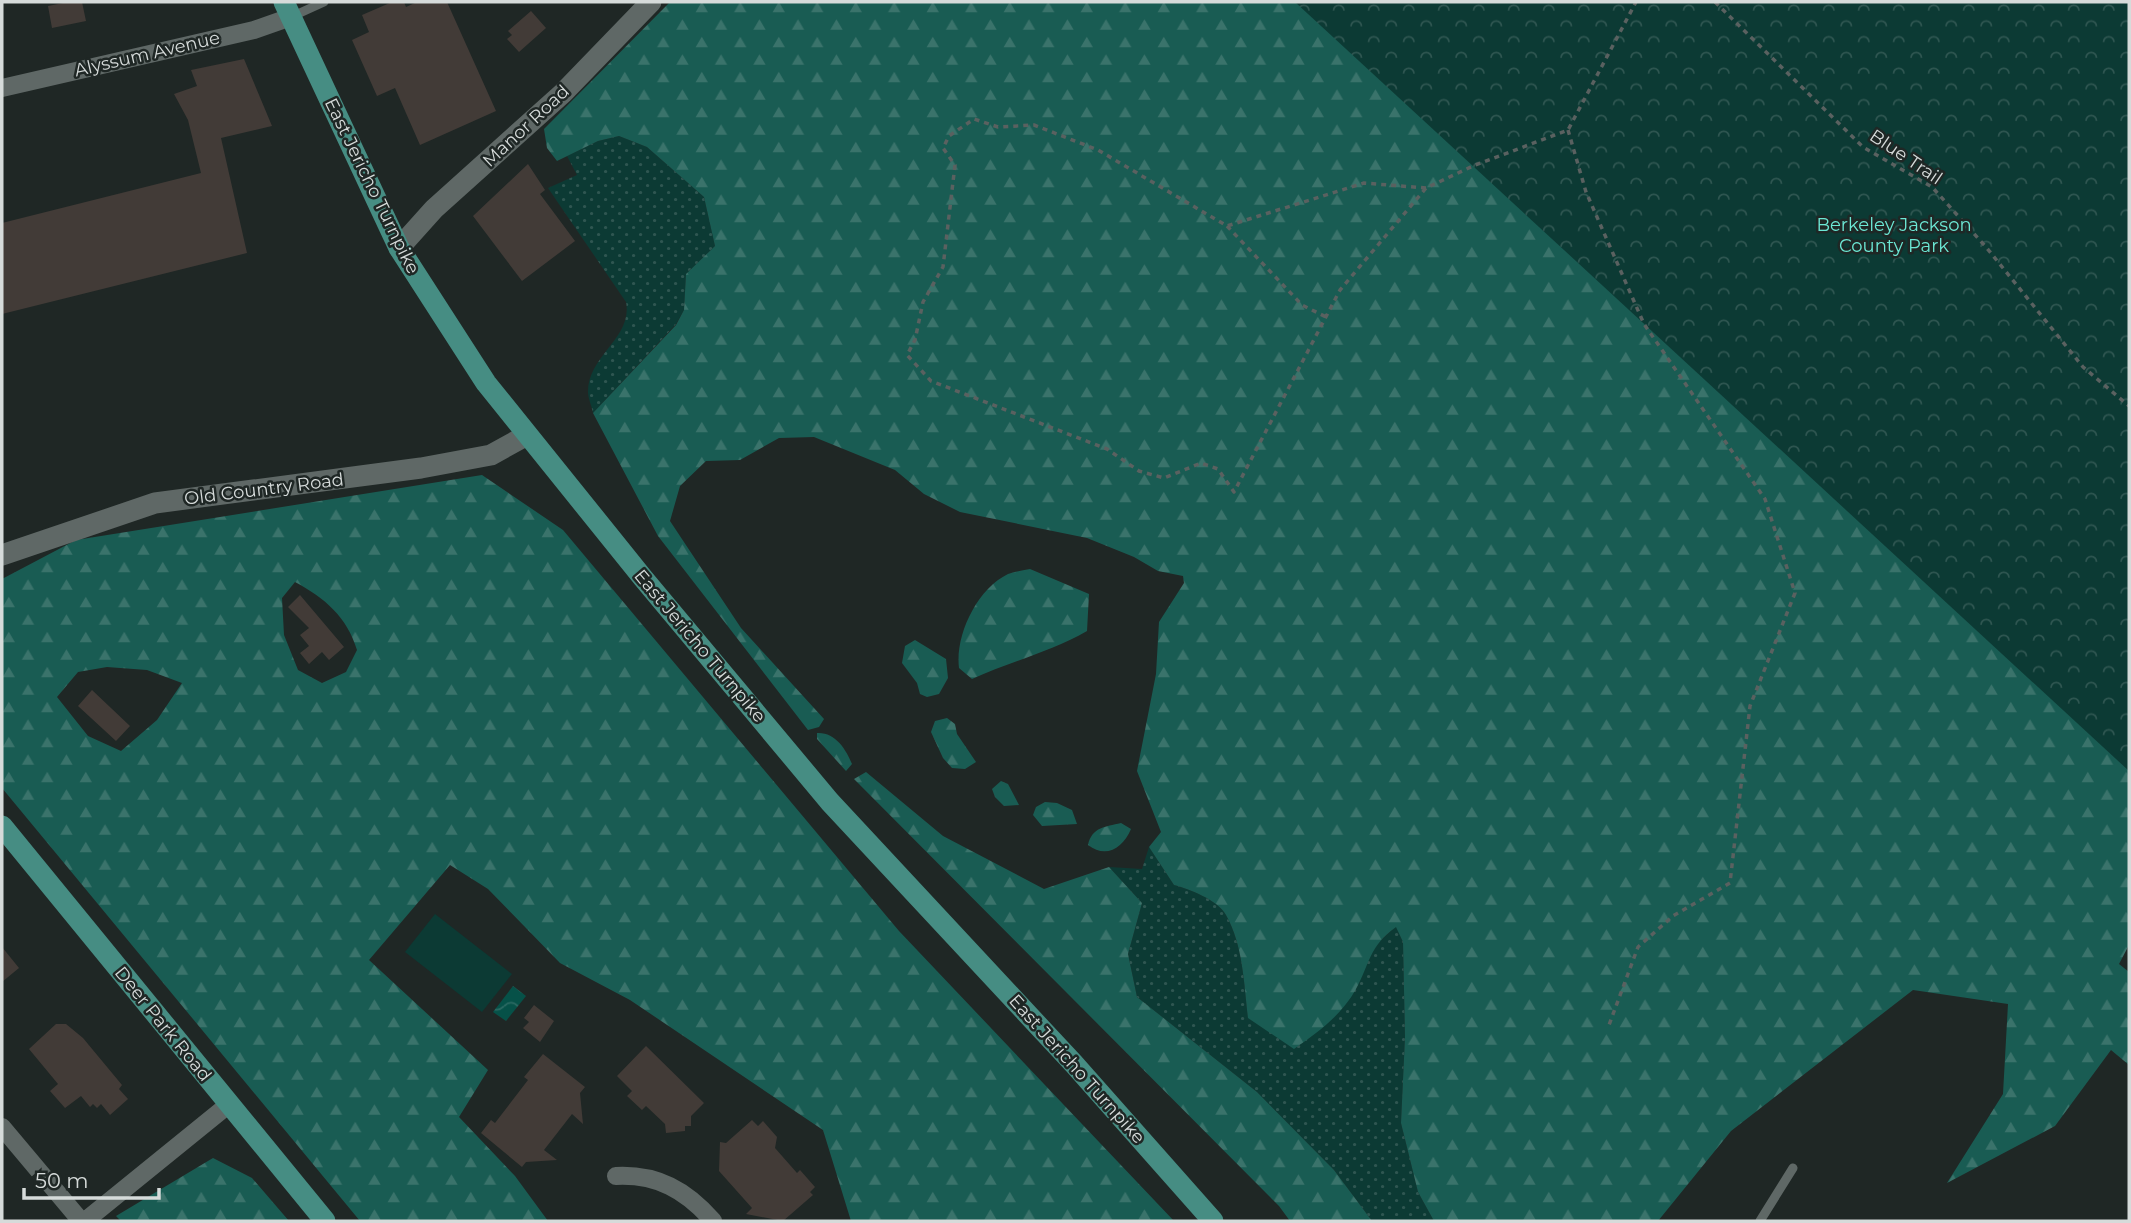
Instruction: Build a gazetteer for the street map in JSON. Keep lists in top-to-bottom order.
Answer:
{
  "streets": {
    "main road": [
      "Manor Road",
      "East Jericho Turnpike",
      "Old Country Road",
      "Deer Park Road"
    ],
    "street": ["Alyssum Avenue"],
    "path": ["Blue Trail"]
  },
  "crossings": [
    ["Alyssum Avenue", "East Jericho Turnpike"],
    ["Manor Road", "East Jericho Turnpike"],
    ["East Jericho Turnpike", "Old Country Road"]
  ],
  "parks": ["Berkeley Jackson County Park"],
  "scale_bar": "50 m"
}
